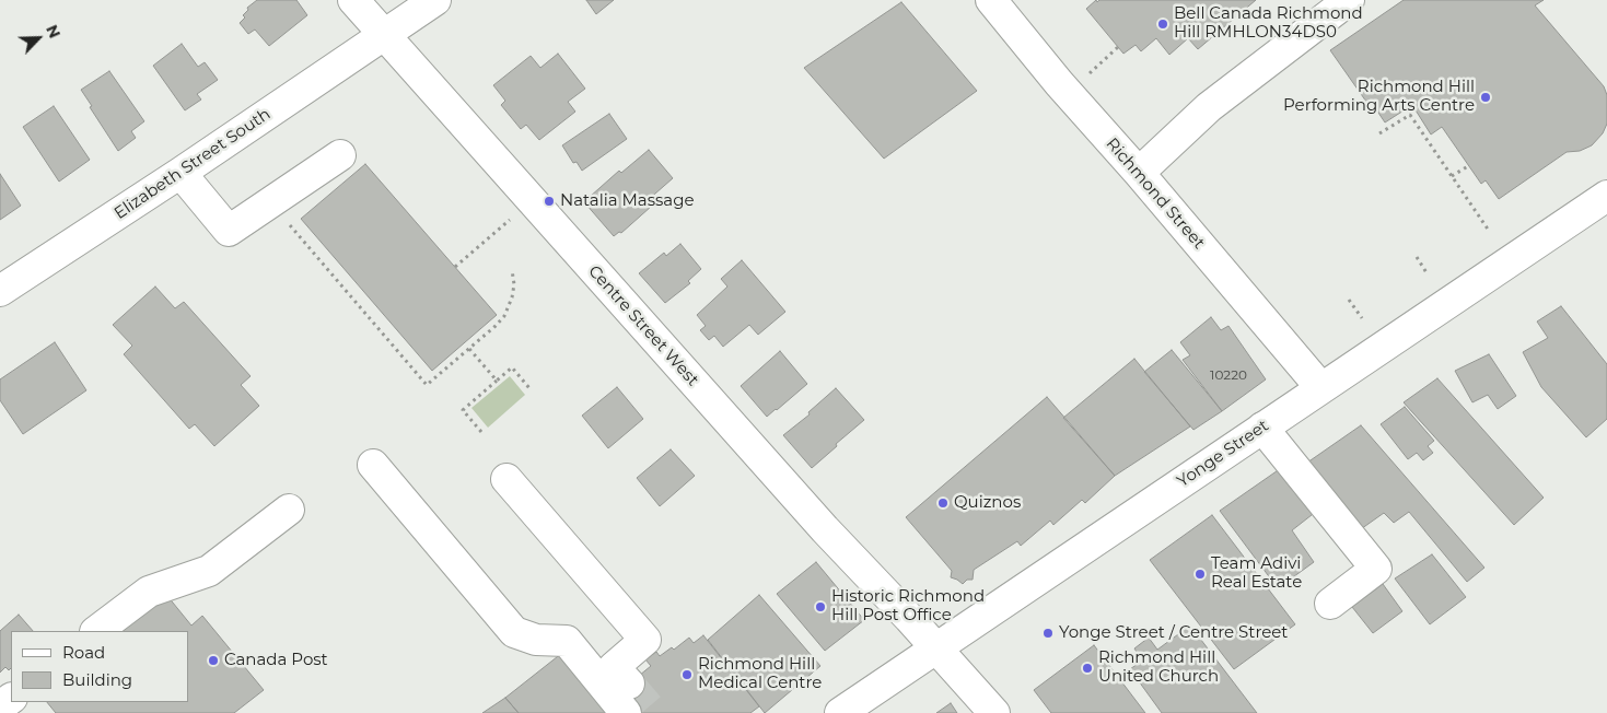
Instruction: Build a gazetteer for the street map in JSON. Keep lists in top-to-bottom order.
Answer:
{
  "streets": {
    "street": [
      "Elizabeth Street South",
      "Richmond Street",
      "Centre Street West",
      "Yonge Street"
    ]
  },
  "crossings": [
    ["Elizabeth Street South", "Centre Street West"],
    ["Richmond Street", "Yonge Street"],
    ["Centre Street West", "Yonge Street"]
  ],
  "places": [
    "Bell Canada Richmond Hill RMHLON34DS0",
    "Richmond Hill Performing Arts Centre",
    "Natalia Massage",
    "Quiznos",
    "Team Adivi Real Estate",
    "Historic Richmond Hill Post Office",
    "Yonge Street / Centre Street",
    "Canada Post",
    "Richmond Hill United Church",
    "Richmond Hill Medical Centre"
  ],
  "house_numbers": ["10220"],
  "legend": ["Road", "Building"],
  "north": "top right"
}
